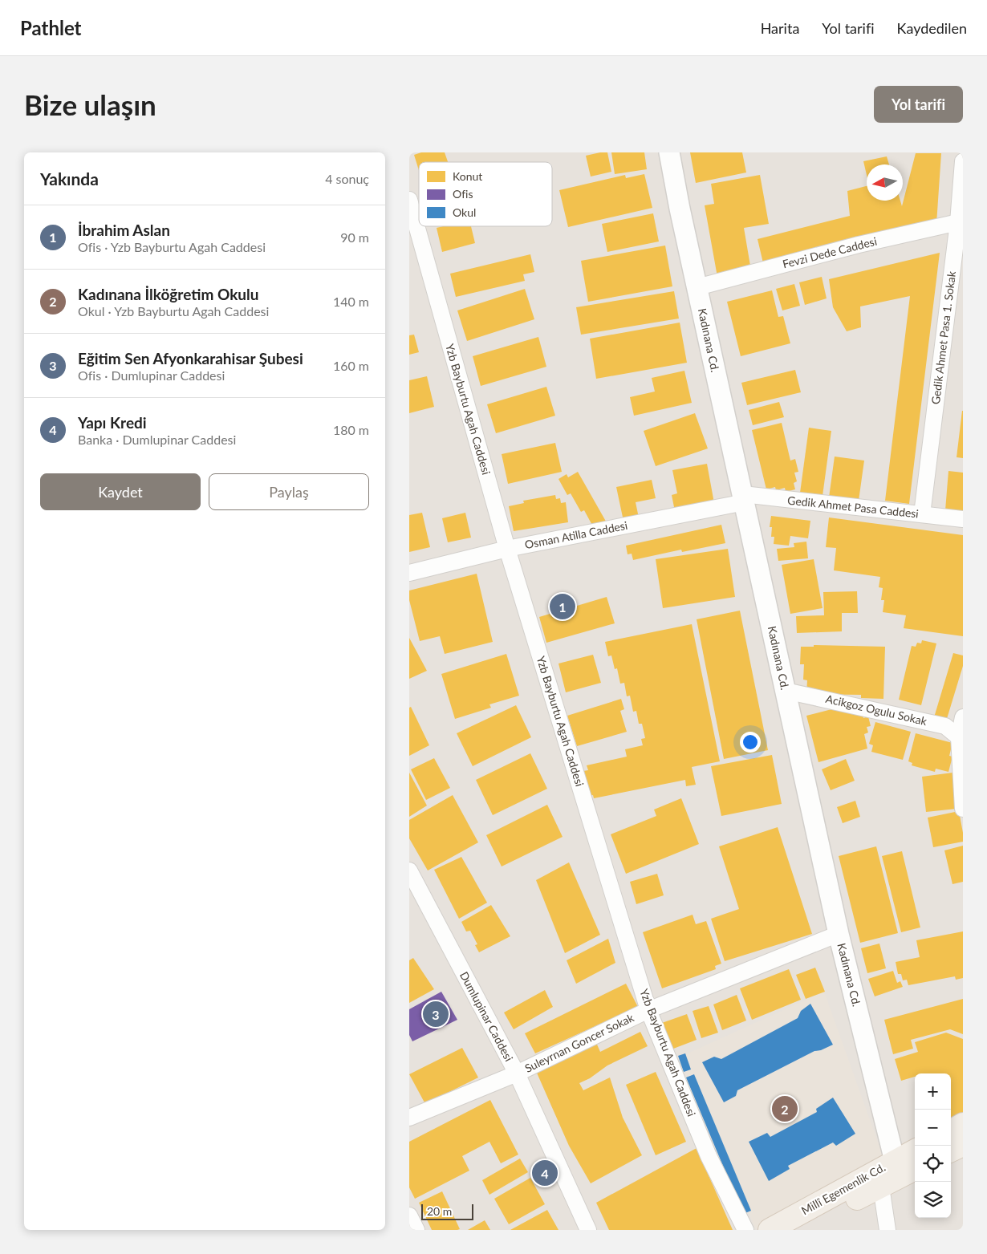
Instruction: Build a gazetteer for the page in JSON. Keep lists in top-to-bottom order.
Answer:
{
  "streets": {
    "main road": ["Millî Egemenlik Cd."],
    "street": [
      "Fevzi Dede Caddesi",
      "Gedik Ahmet Pasa 1. Sokak",
      "Kadınana Cd.",
      "Yzb Bayburtu Agah Caddesi",
      "Gedik Ahmet Pasa Caddesi",
      "Osman Atilla Caddesi",
      "Acikgoz Ogulu Sokak",
      "Dumlupinar Caddesi",
      "Suleyrnan Goncer Sokak"
    ]
  },
  "crossings": [
    ["Fevzi Dede Caddesi", "Gedik Ahmet Pasa 1. Sokak"],
    ["Fevzi Dede Caddesi", "Kadınana Cd."],
    ["Gedik Ahmet Pasa 1. Sokak", "Gedik Ahmet Pasa Caddesi"],
    ["Kadınana Cd.", "Gedik Ahmet Pasa Caddesi"],
    ["Kadınana Cd.", "Osman Atilla Caddesi"],
    ["Kadınana Cd.", "Acikgoz Ogulu Sokak"],
    ["Kadınana Cd.", "Suleyrnan Goncer Sokak"],
    ["Kadınana Cd.", "Millî Egemenlik Cd."],
    ["Yzb Bayburtu Agah Caddesi", "Osman Atilla Caddesi"],
    ["Yzb Bayburtu Agah Caddesi", "Suleyrnan Goncer Sokak"],
    ["Gedik Ahmet Pasa Caddesi", "Osman Atilla Caddesi"],
    ["Dumlupinar Caddesi", "Suleyrnan Goncer Sokak"]
  ],
  "legend": ["Konut", "Ofis", "Okul"],
  "scale_bar": "20 m",
  "north": "left",
  "page": {
    "header": "Pathlet",
    "nav": ["Harita", "Yol tarifi", "Kaydedilen"],
    "buttons": [
      "Yol tarifi",
      ["Kaydet", "Paylaş"]
    ],
    "title": "Bize ulaşın",
    "heading": ["Yakında", "4 sonuç"],
    "list": [
      {
        "mark": "1",
        "name": "İbrahim Aslan",
        "note": "Ofis · Yzb Bayburtu Agah Caddesi",
        "value": "90 m"
      },
      {
        "mark": "2",
        "name": "Kadınana İlköğretim Okulu",
        "note": "Okul · Yzb Bayburtu Agah Caddesi",
        "value": "140 m"
      },
      {
        "mark": "3",
        "name": "Eğitim Sen Afyonkarahisar Şubesi",
        "note": "Ofis · Dumlupinar Caddesi",
        "value": "160 m"
      },
      {
        "mark": "4",
        "name": "Yapı Kredi",
        "note": "Banka · Dumlupinar Caddesi",
        "value": "180 m"
      }
    ],
    "pins": [
      "1",
      "3",
      "2",
      "4"
    ],
    "map_buttons": ["+", "−"],
    "scale": "20 m"
  }
}
